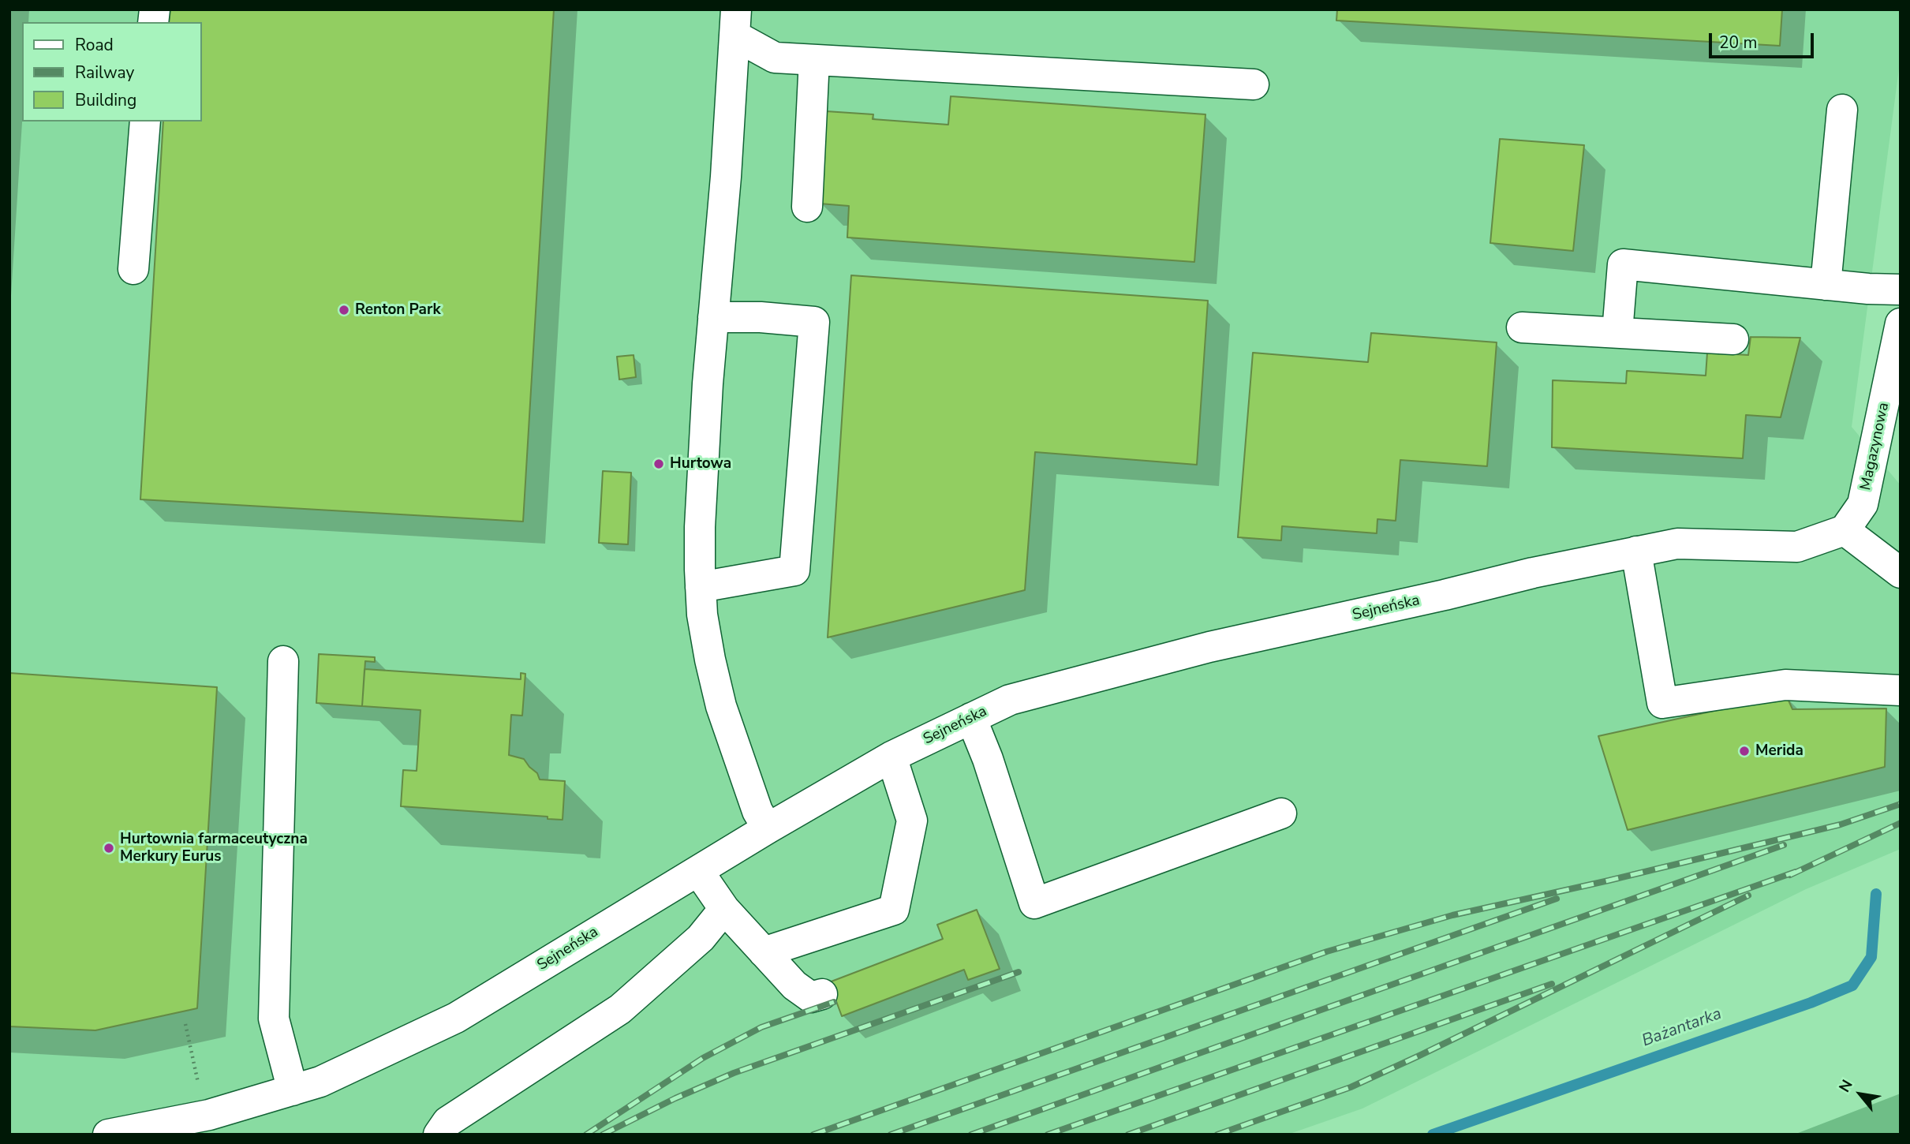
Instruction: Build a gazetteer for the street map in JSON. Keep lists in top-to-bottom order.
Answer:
{
  "streets": {
    "street": ["Magazynowa", "Sejneńska"]
  },
  "crossings": [
    ["Magazynowa", "Sejneńska"]
  ],
  "water": ["Bażantarka"],
  "places": [
    "Renton Park",
    "Hurtowa",
    "Merida",
    "Hurtownia farmaceutyczna Merkury Eurus"
  ],
  "legend": ["Road", "Railway", "Building"],
  "scale_bar": "20 m",
  "north": "top left"
}
